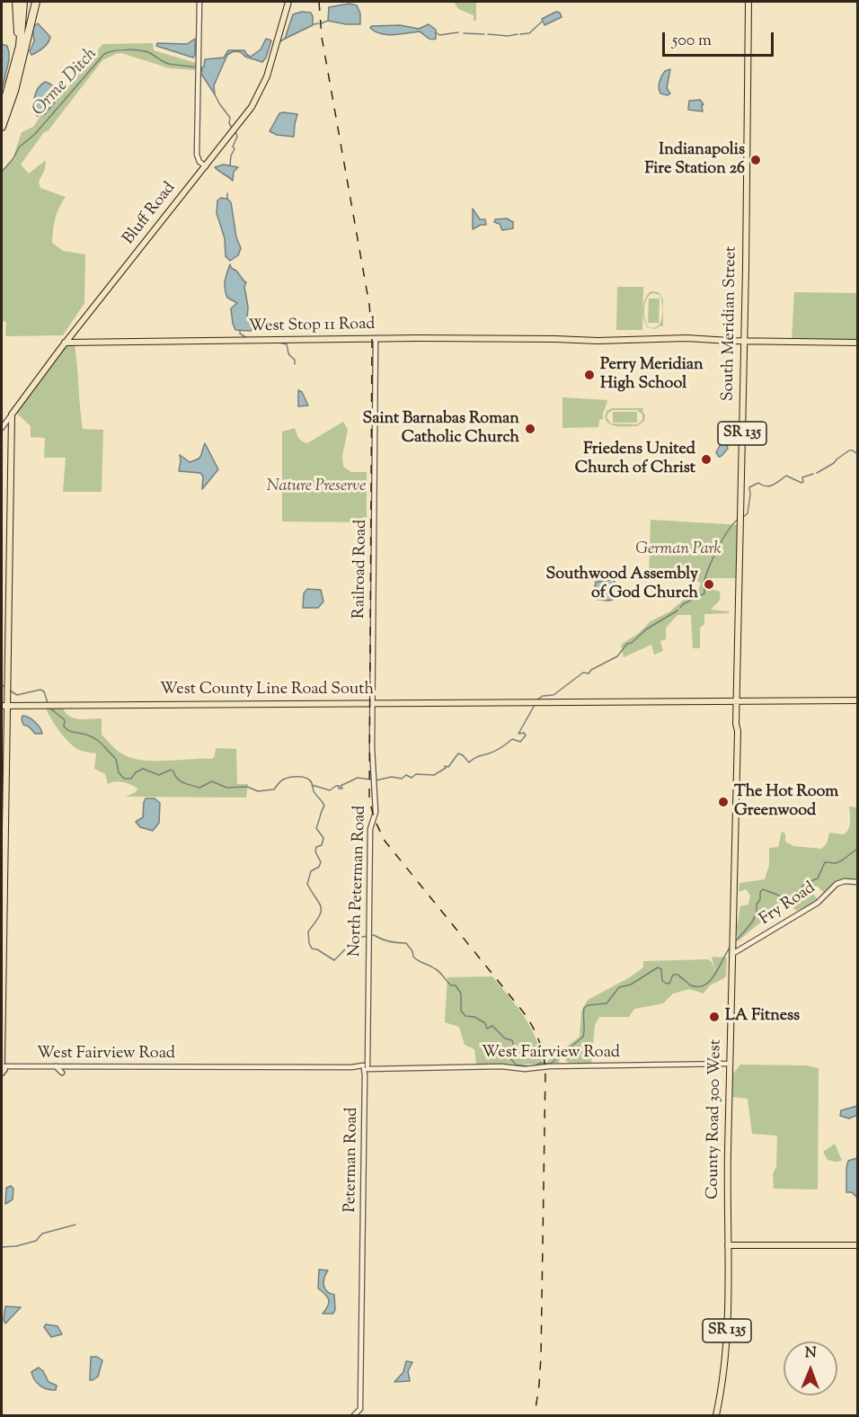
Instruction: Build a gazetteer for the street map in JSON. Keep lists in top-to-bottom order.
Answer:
{
  "streets": {
    "main road": [
      "Bluff Road",
      "South Meridian Street",
      "West Stop 11 Road",
      "SR 135",
      "West County Line Road South",
      "County Road 300 West"
    ],
    "street": [
      "Railroad Road",
      "North Peterman Road",
      "Fry Road",
      "West Fairview Road",
      "Peterman Road"
    ]
  },
  "crossings": [
    ["Bluff Road", "West Stop 11 Road"],
    ["South Meridian Street", "West Stop 11 Road"],
    ["South Meridian Street", "West County Line Road South"],
    ["South Meridian Street", "County Road 300 West"],
    ["West Stop 11 Road", "Railroad Road"],
    ["Railroad Road", "West County Line Road South"],
    ["Railroad Road", "North Peterman Road"],
    ["West County Line Road South", "North Peterman Road"],
    ["West County Line Road South", "County Road 300 West"],
    ["North Peterman Road", "West Fairview Road"],
    ["North Peterman Road", "Peterman Road"],
    ["Fry Road", "County Road 300 West"],
    ["West Fairview Road", "County Road 300 West"],
    ["West Fairview Road", "Peterman Road"]
  ],
  "water": ["Orme Ditch"],
  "parks": ["Nature Preserve", "German Park"],
  "places": [
    "Indianapolis Fire Station 26",
    "Perry Meridian High School",
    "Saint Barnabas Roman Catholic Church",
    "Friedens United Church of Christ",
    "Southwood Assembly of God Church",
    "The Hot Room Greenwood",
    "LA Fitness"
  ],
  "scale_bar": "500 m",
  "north": "top"
}
